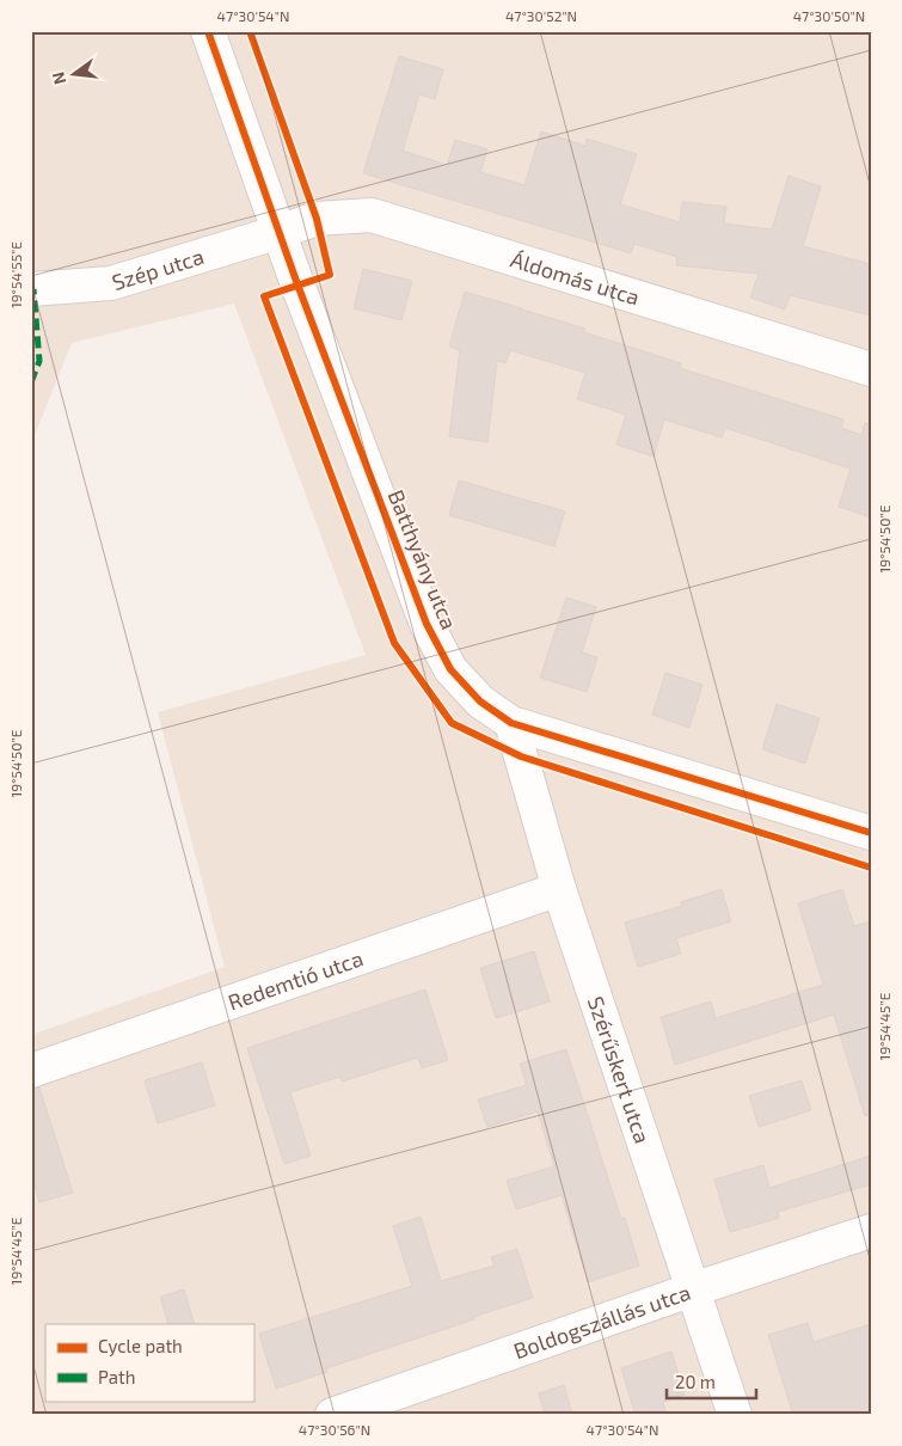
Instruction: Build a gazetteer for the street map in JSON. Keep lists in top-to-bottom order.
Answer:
{
  "streets": {
    "street": [
      "Szép utca",
      "Áldomás utca",
      "Batthyány utca",
      "Redemtió utca",
      "Szérűskert utca",
      "Boldogszállás utca"
    ]
  },
  "crossings": [
    ["Szép utca", "Áldomás utca"],
    ["Szép utca", "Batthyány utca"],
    ["Áldomás utca", "Batthyány utca"],
    ["Batthyány utca", "Szérűskert utca"],
    ["Redemtió utca", "Szérűskert utca"],
    ["Szérűskert utca", "Boldogszállás utca"]
  ],
  "legend": ["Cycle path", "Path"],
  "scale_bar": "20 m",
  "north": "left",
  "coordinates": [
    "47°30'54\"N",
    "47°30'52\"N",
    "47°30'50\"N",
    "19°54'55\"E",
    "19°54'50\"E",
    "19°54'45\"E",
    "47°30'56\"N"
  ]
}
